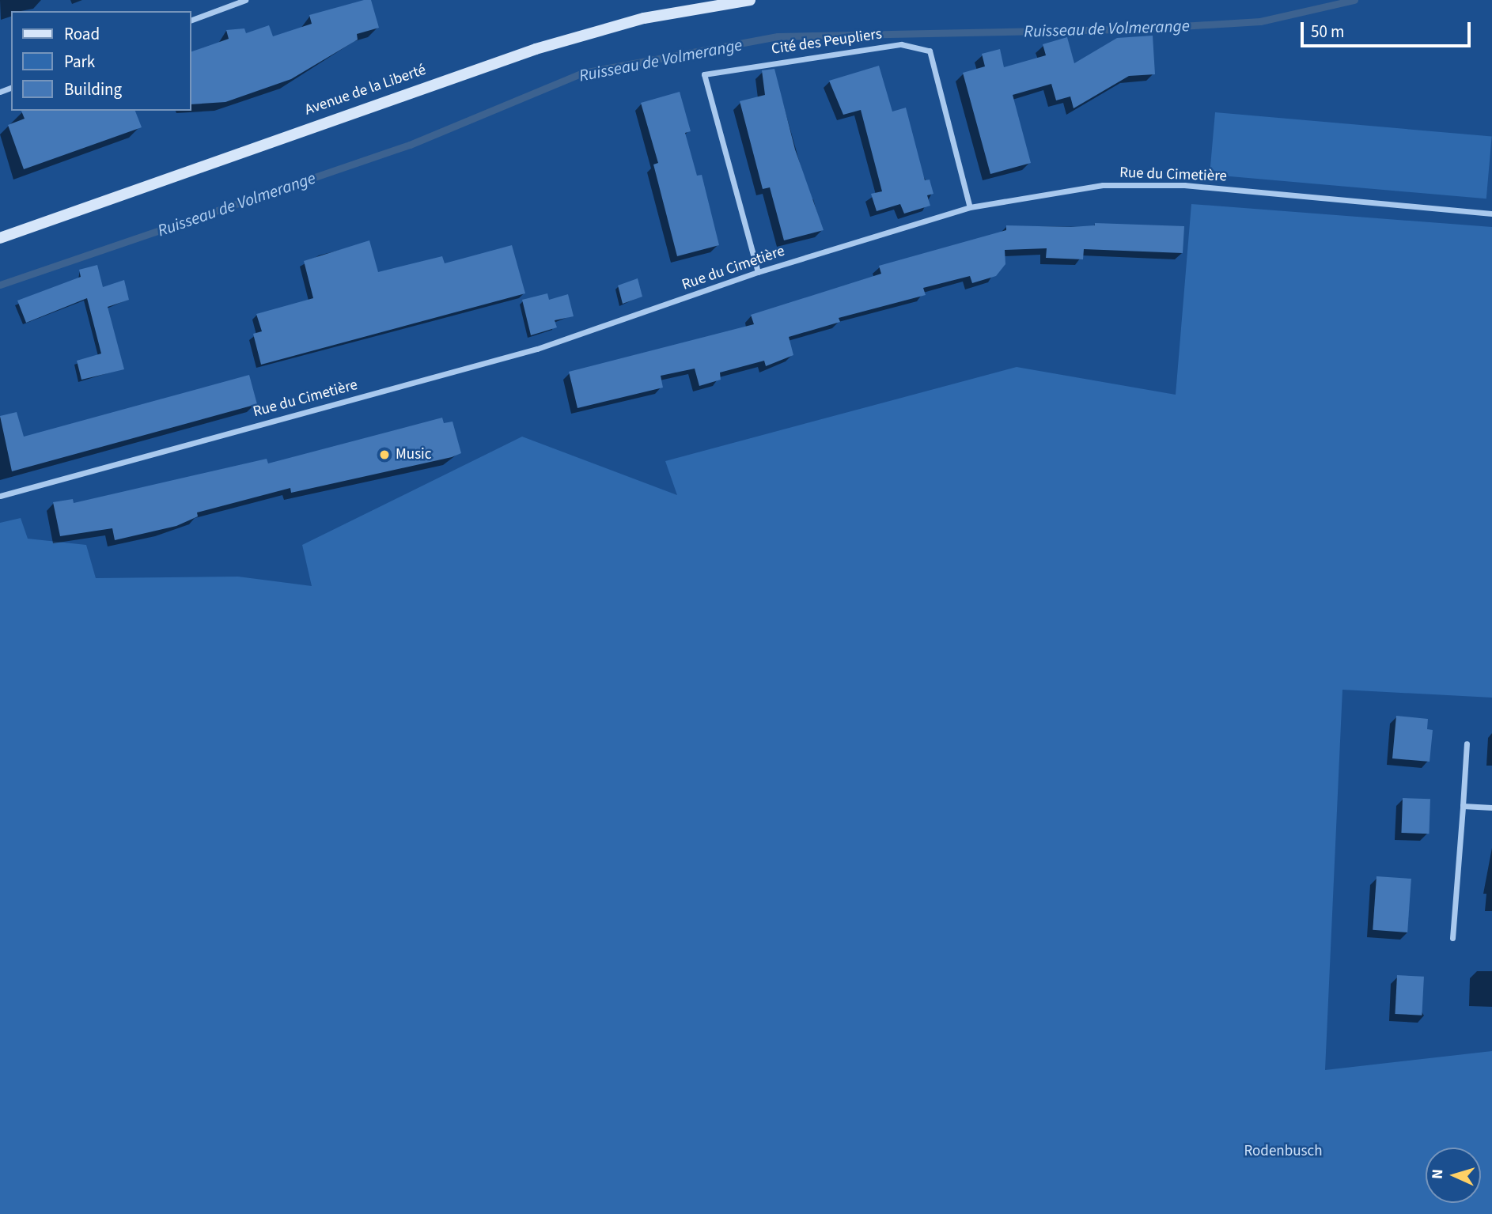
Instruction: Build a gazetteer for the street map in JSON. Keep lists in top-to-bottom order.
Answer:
{
  "streets": {
    "main road": ["Avenue de la Liberté"],
    "street": ["Cité des Peupliers", "Rue du Cimetière"]
  },
  "crossings": [
    ["Cité des Peupliers", "Rue du Cimetière"]
  ],
  "water": ["Ruisseau de Volmerange"],
  "parks": ["Rodenbusch"],
  "places": ["Music"],
  "legend": ["Road", "Park", "Building"],
  "scale_bar": "50 m",
  "north": "left"
}
